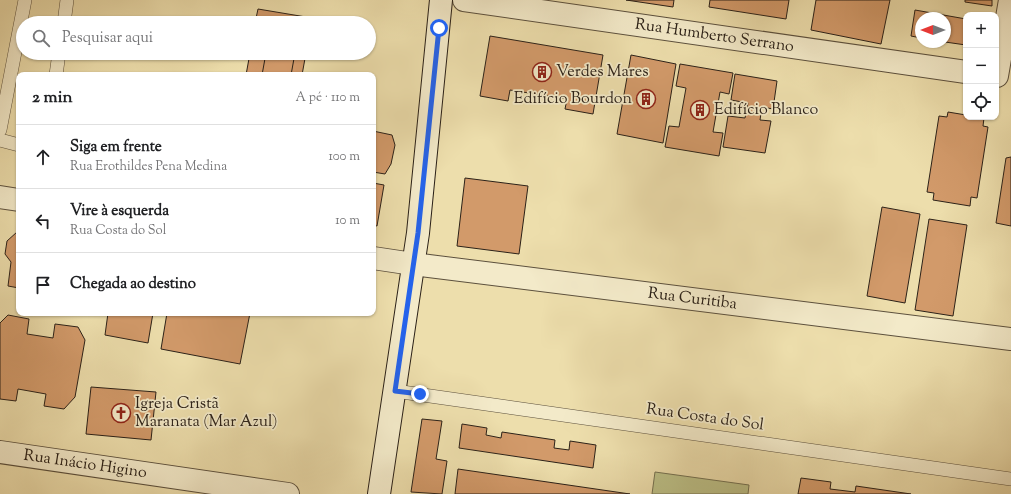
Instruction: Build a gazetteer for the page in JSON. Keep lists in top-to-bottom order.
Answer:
{
  "streets": {
    "street": ["Rua Humberto Serrano", "Rua Curitiba", "Rua Inácio Higino"],
    "lane": ["Rua Costa do Sol"]
  },
  "places": {
    "building": ["Verdes Mares", "Edifício Bourdon", "Edifício Blanco"],
    "church": ["Igreja Cristã Maranata (Mar Azul)"]
  },
  "north": "left",
  "page": {
    "map_buttons": ["+", "−"],
    "search": "Pesquisar aqui",
    "heading": ["2 min", "A pé · 110 m"],
    "list": [
      ["Siga em frente", "Rua Erothildes Pena Medina", "100 m"],
      ["Vire à esquerda", "Rua Costa do Sol", "10 m"],
      "Chegada ao destino"
    ]
  }
}
